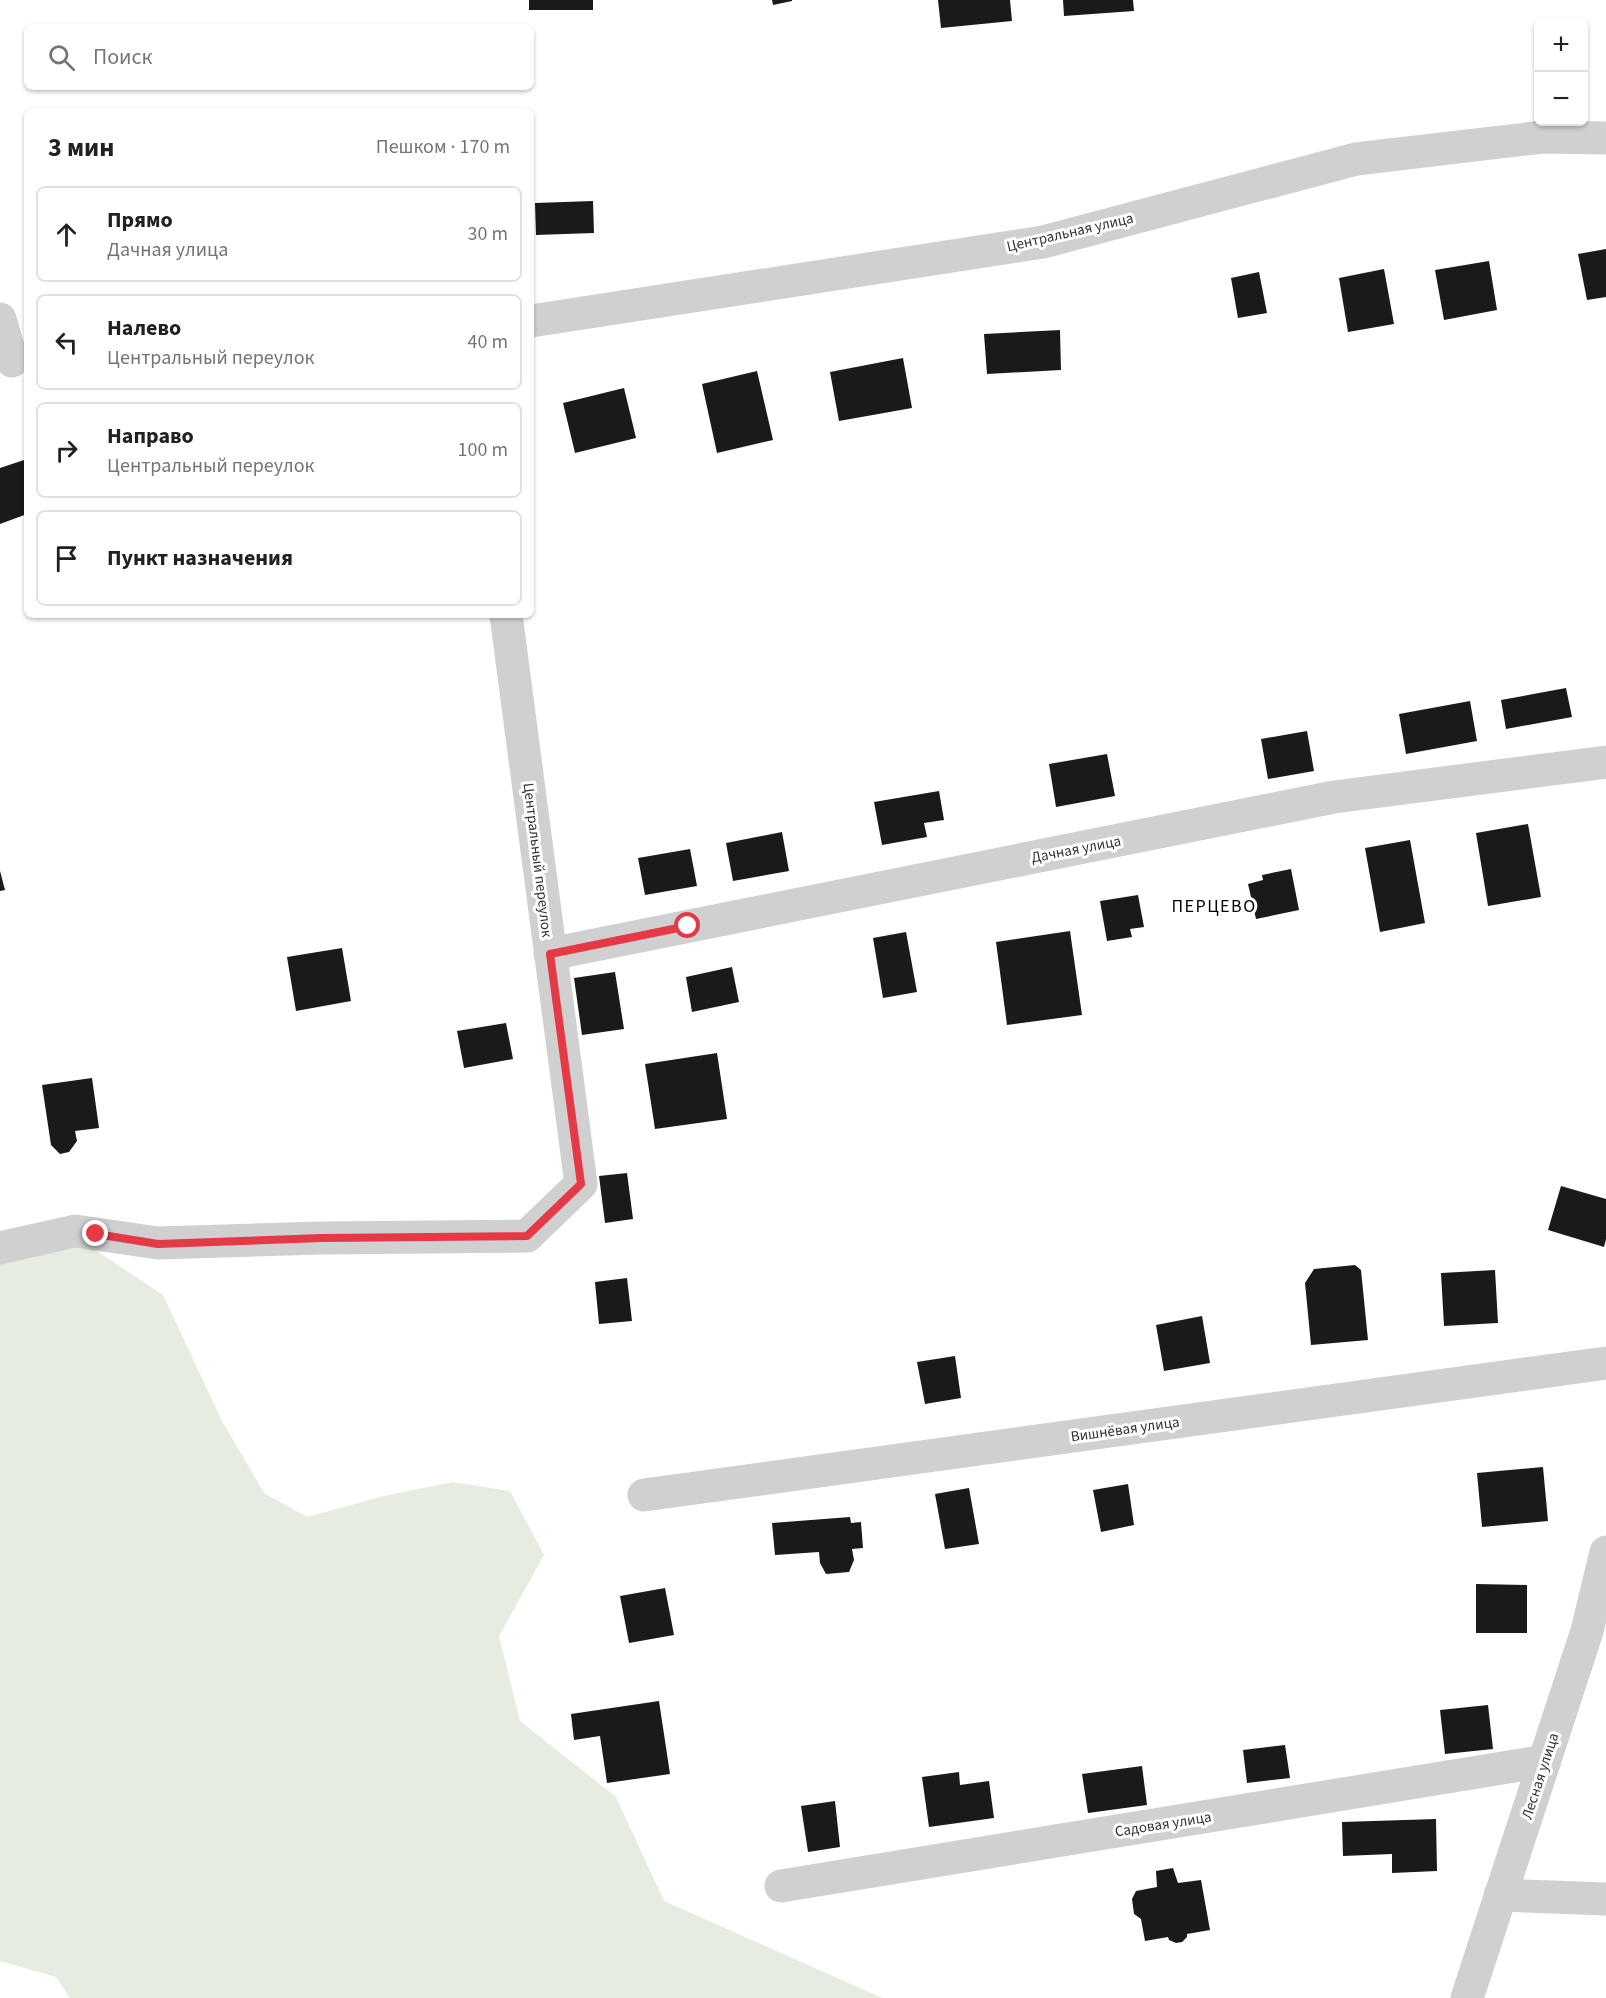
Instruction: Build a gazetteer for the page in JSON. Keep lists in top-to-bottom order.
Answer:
{
  "streets": {
    "street": [
      "Центральная улица",
      "Дачная улица",
      "Центральный переулок",
      "Вишнёвая улица",
      "Лесная улица",
      "Садовая улица"
    ]
  },
  "crossings": [
    ["Дачная улица", "Центральный переулок"],
    ["Лесная улица", "Садовая улица"]
  ],
  "districts": ["ПЕРЦЕВО"],
  "page": {
    "map_buttons": ["+", "−"],
    "search": "Поиск",
    "heading": ["3 мин", "Пешком · 170 m"],
    "list": [
      ["Прямо", "Дачная улица", "30 m"],
      ["Налево", "Центральный переулок", "40 m"],
      ["Направо", "Центральный переулок", "100 m"],
      "Пункт назначения"
    ]
  }
}
